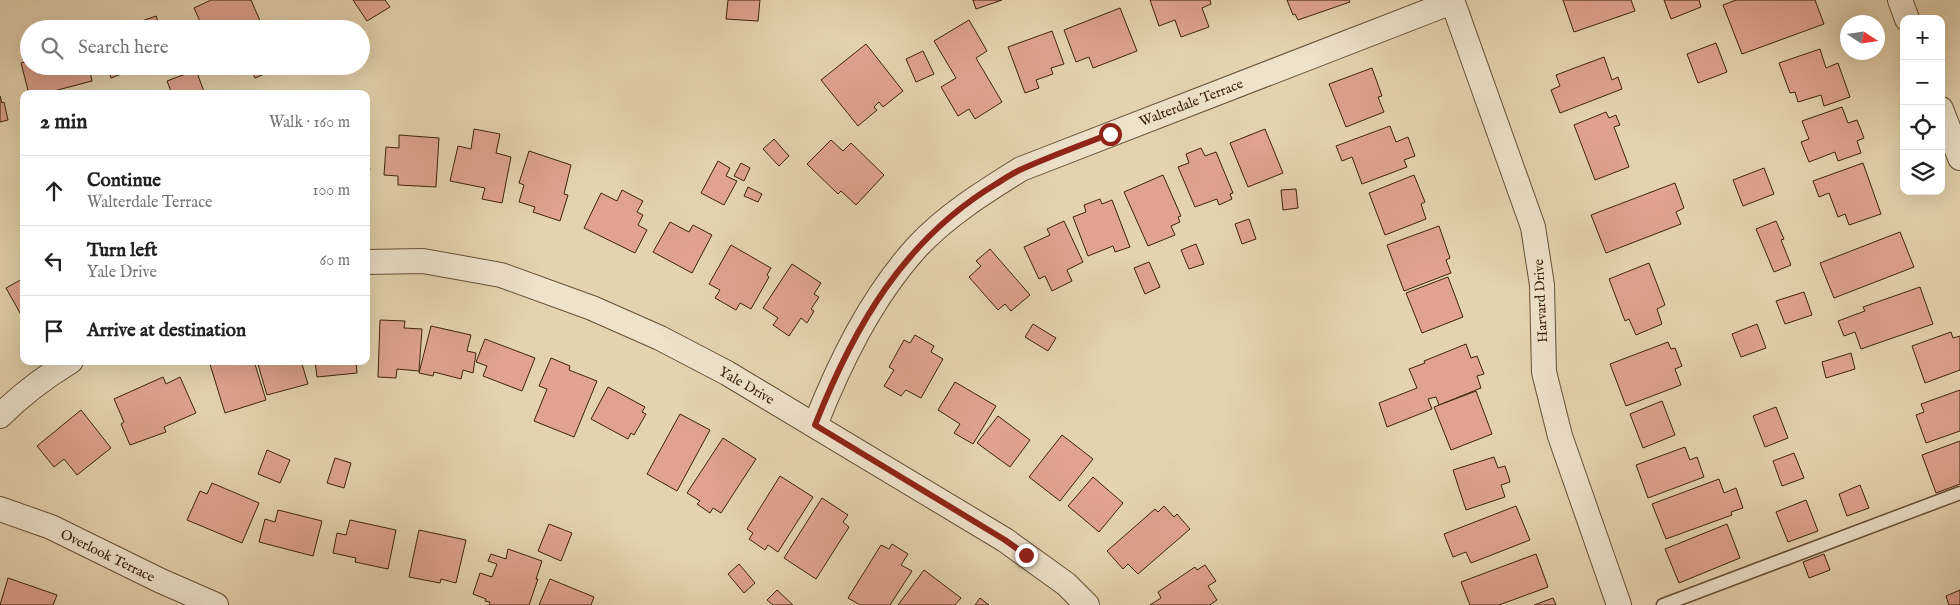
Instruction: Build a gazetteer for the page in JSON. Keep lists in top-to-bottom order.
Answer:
{
  "streets": {
    "street": [
      "Walterdale Terrace",
      "Harvard Drive",
      "Yale Drive",
      "Overlook Terrace"
    ]
  },
  "crossings": [
    ["Walterdale Terrace", "Harvard Drive"],
    ["Walterdale Terrace", "Yale Drive"]
  ],
  "north": "right",
  "page": {
    "map_buttons": ["+", "−"],
    "search": "Search here",
    "heading": ["2 min", "Walk · 160 m"],
    "list": [
      ["Continue", "Walterdale Terrace", "100 m"],
      ["Turn left", "Yale Drive", "60 m"],
      "Arrive at destination"
    ]
  }
}
